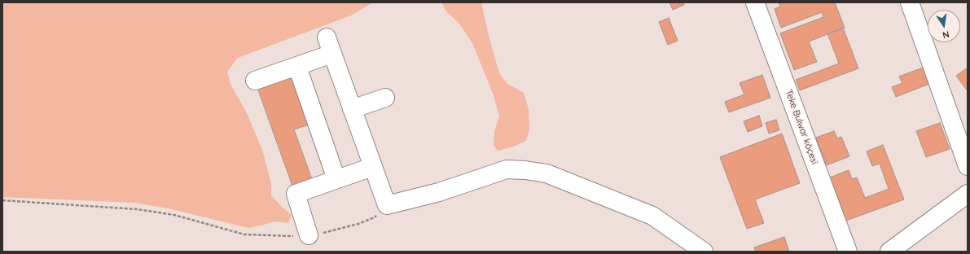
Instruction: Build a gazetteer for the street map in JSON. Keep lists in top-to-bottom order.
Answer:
{
  "streets": {
    "street": ["Teke Bulwar köçesi"]
  },
  "north": "bottom"
}
